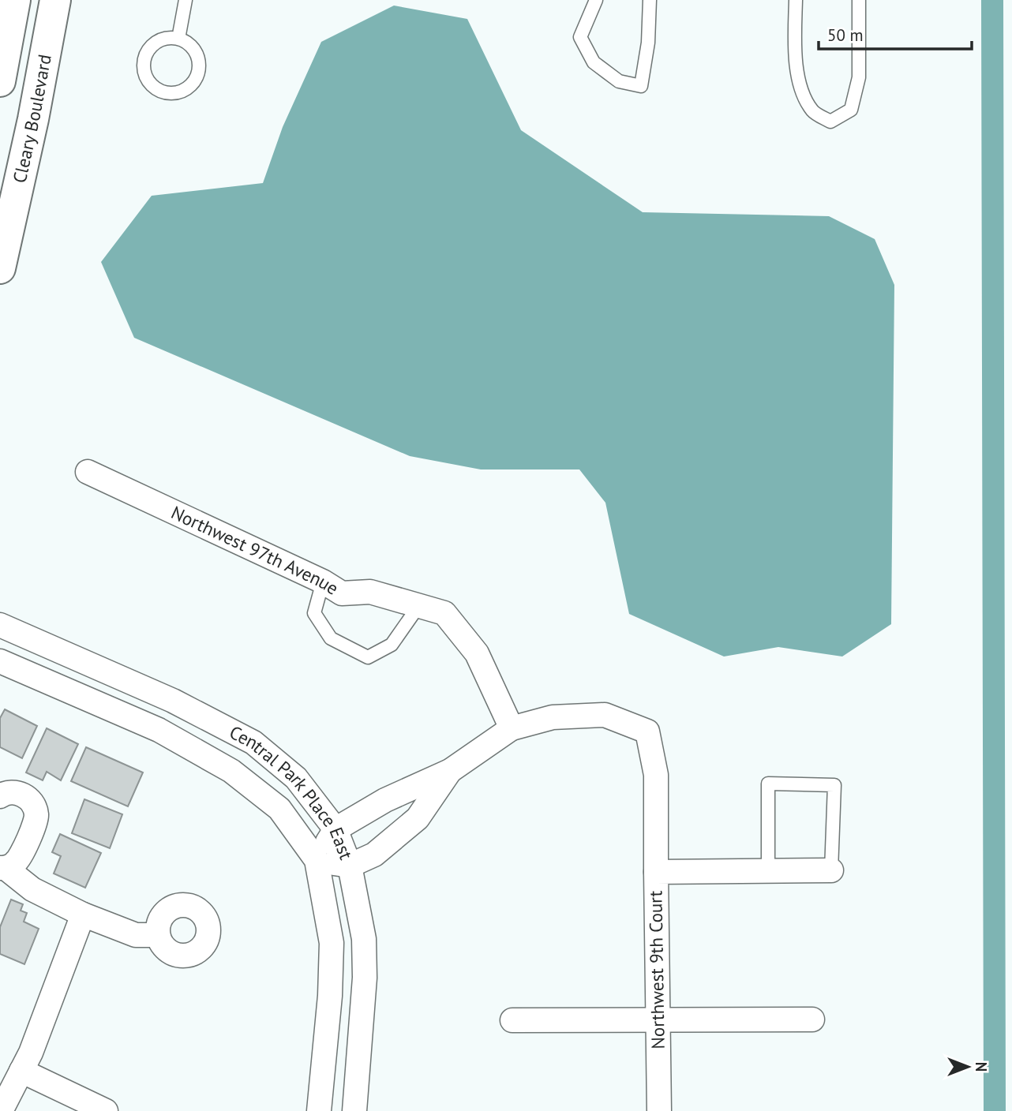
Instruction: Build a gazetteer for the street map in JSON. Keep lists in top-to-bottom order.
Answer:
{
  "streets": {
    "street": [
      "Cleary Boulevard",
      "Northwest 97th Avenue",
      "Central Park Place East",
      "Northwest 9th Court"
    ]
  },
  "scale_bar": "50 m",
  "north": "right"
}
